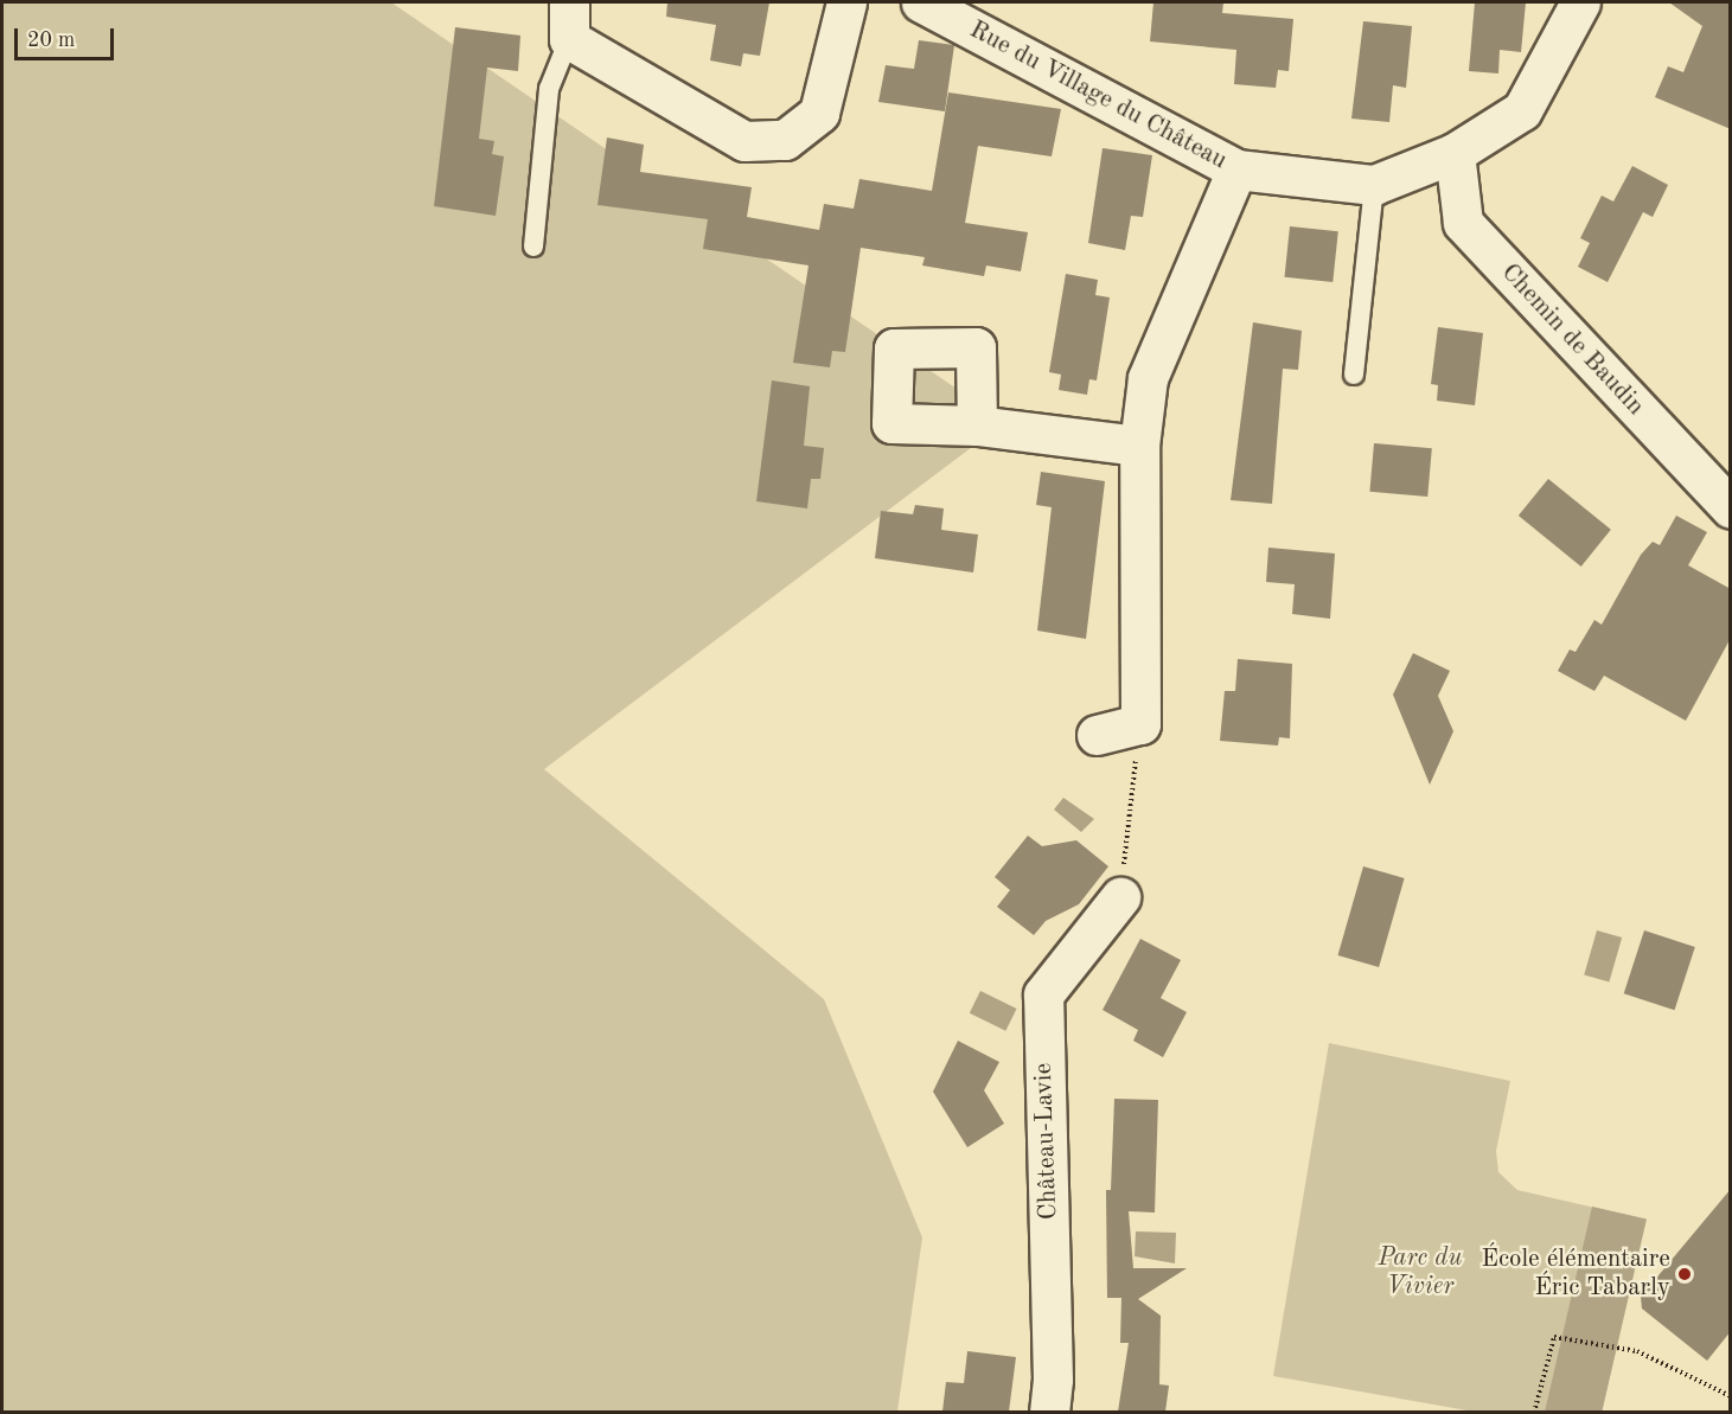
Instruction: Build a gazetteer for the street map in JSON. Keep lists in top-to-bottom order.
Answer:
{
  "streets": {
    "street": ["Rue du Village du Château", "Chemin de Baudin", "Château-Lavie"]
  },
  "crossings": [
    ["Rue du Village du Château", "Chemin de Baudin"]
  ],
  "parks": ["Parc du Vivier"],
  "places": ["École élémentaire Éric Tabarly"],
  "scale_bar": "20 m"
}
